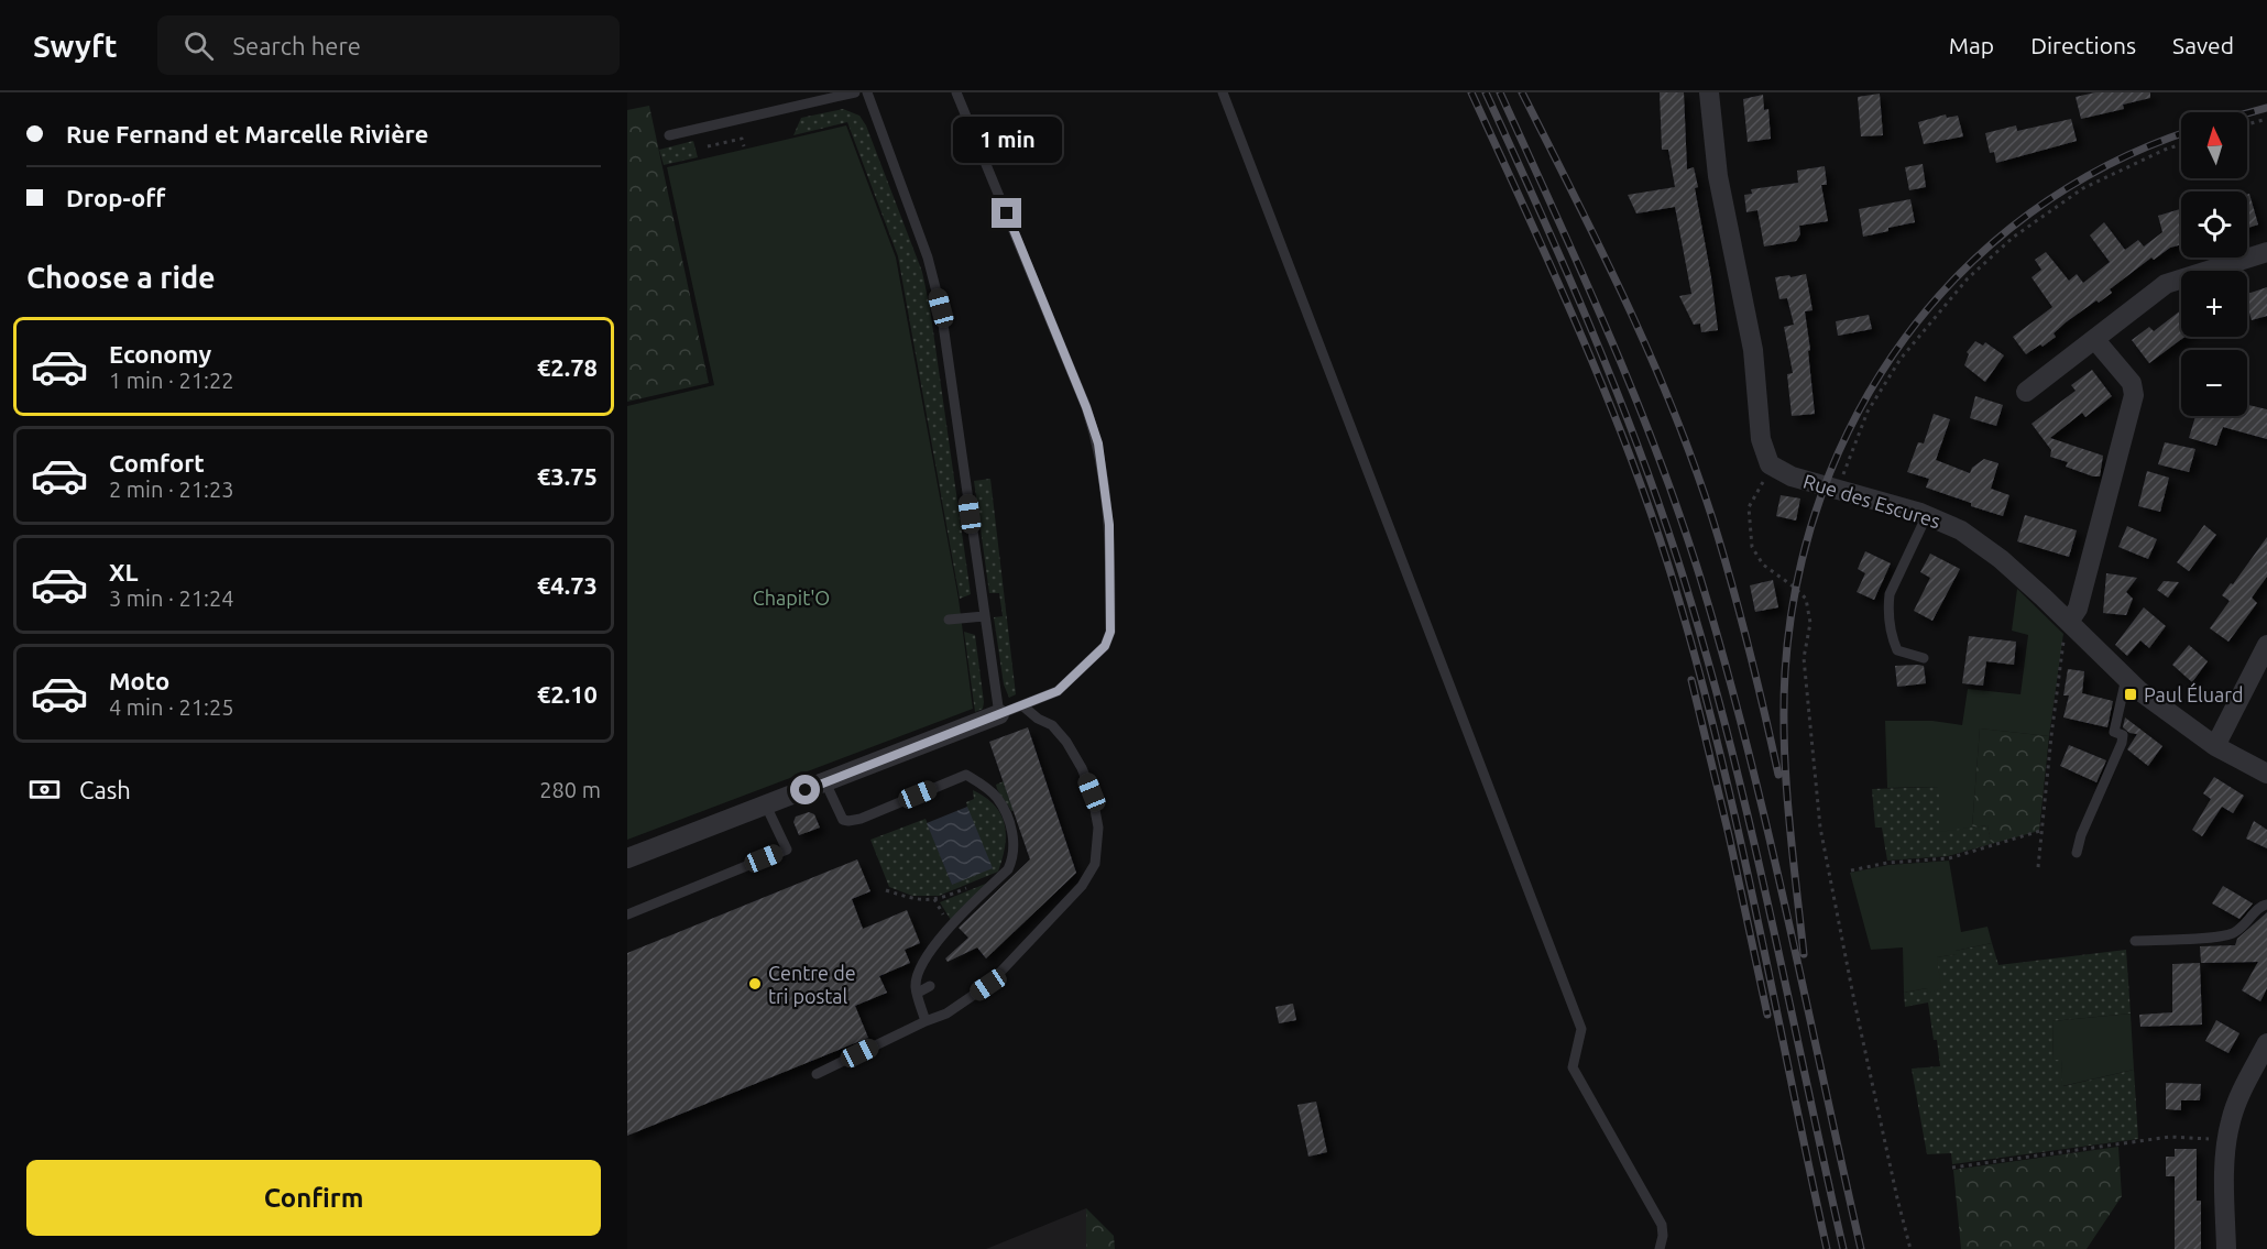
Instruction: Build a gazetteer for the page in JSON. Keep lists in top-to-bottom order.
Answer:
{
  "streets": {
    "street": ["Rue des Escures"]
  },
  "parks": ["Chapit'O"],
  "places": {
    "transit": ["Paul Éluard"],
    "other": ["Centre de tri postal"]
  },
  "north": "top",
  "page": {
    "header": "Swyft",
    "search": "Search here",
    "nav": ["Map", "Directions", "Saved"],
    "banner": ["Rue Fernand et Marcelle Rivière", "Drop-off"],
    "map_buttons": ["+", "−"],
    "bubble": "1 min",
    "heading": "Choose a ride",
    "list": [
      {
        "name": "Economy",
        "note": "1 min · 21:22",
        "value": "€2.78"
      },
      {
        "name": "Comfort",
        "note": "2 min · 21:23",
        "value": "€3.75"
      },
      {
        "name": "XL",
        "note": "3 min · 21:24",
        "value": "€4.73"
      },
      {
        "name": "Moto",
        "note": "4 min · 21:25",
        "value": "€2.10"
      }
    ],
    "pay": ["Cash", "280 m"],
    "buttons": "Confirm"
  }
}
